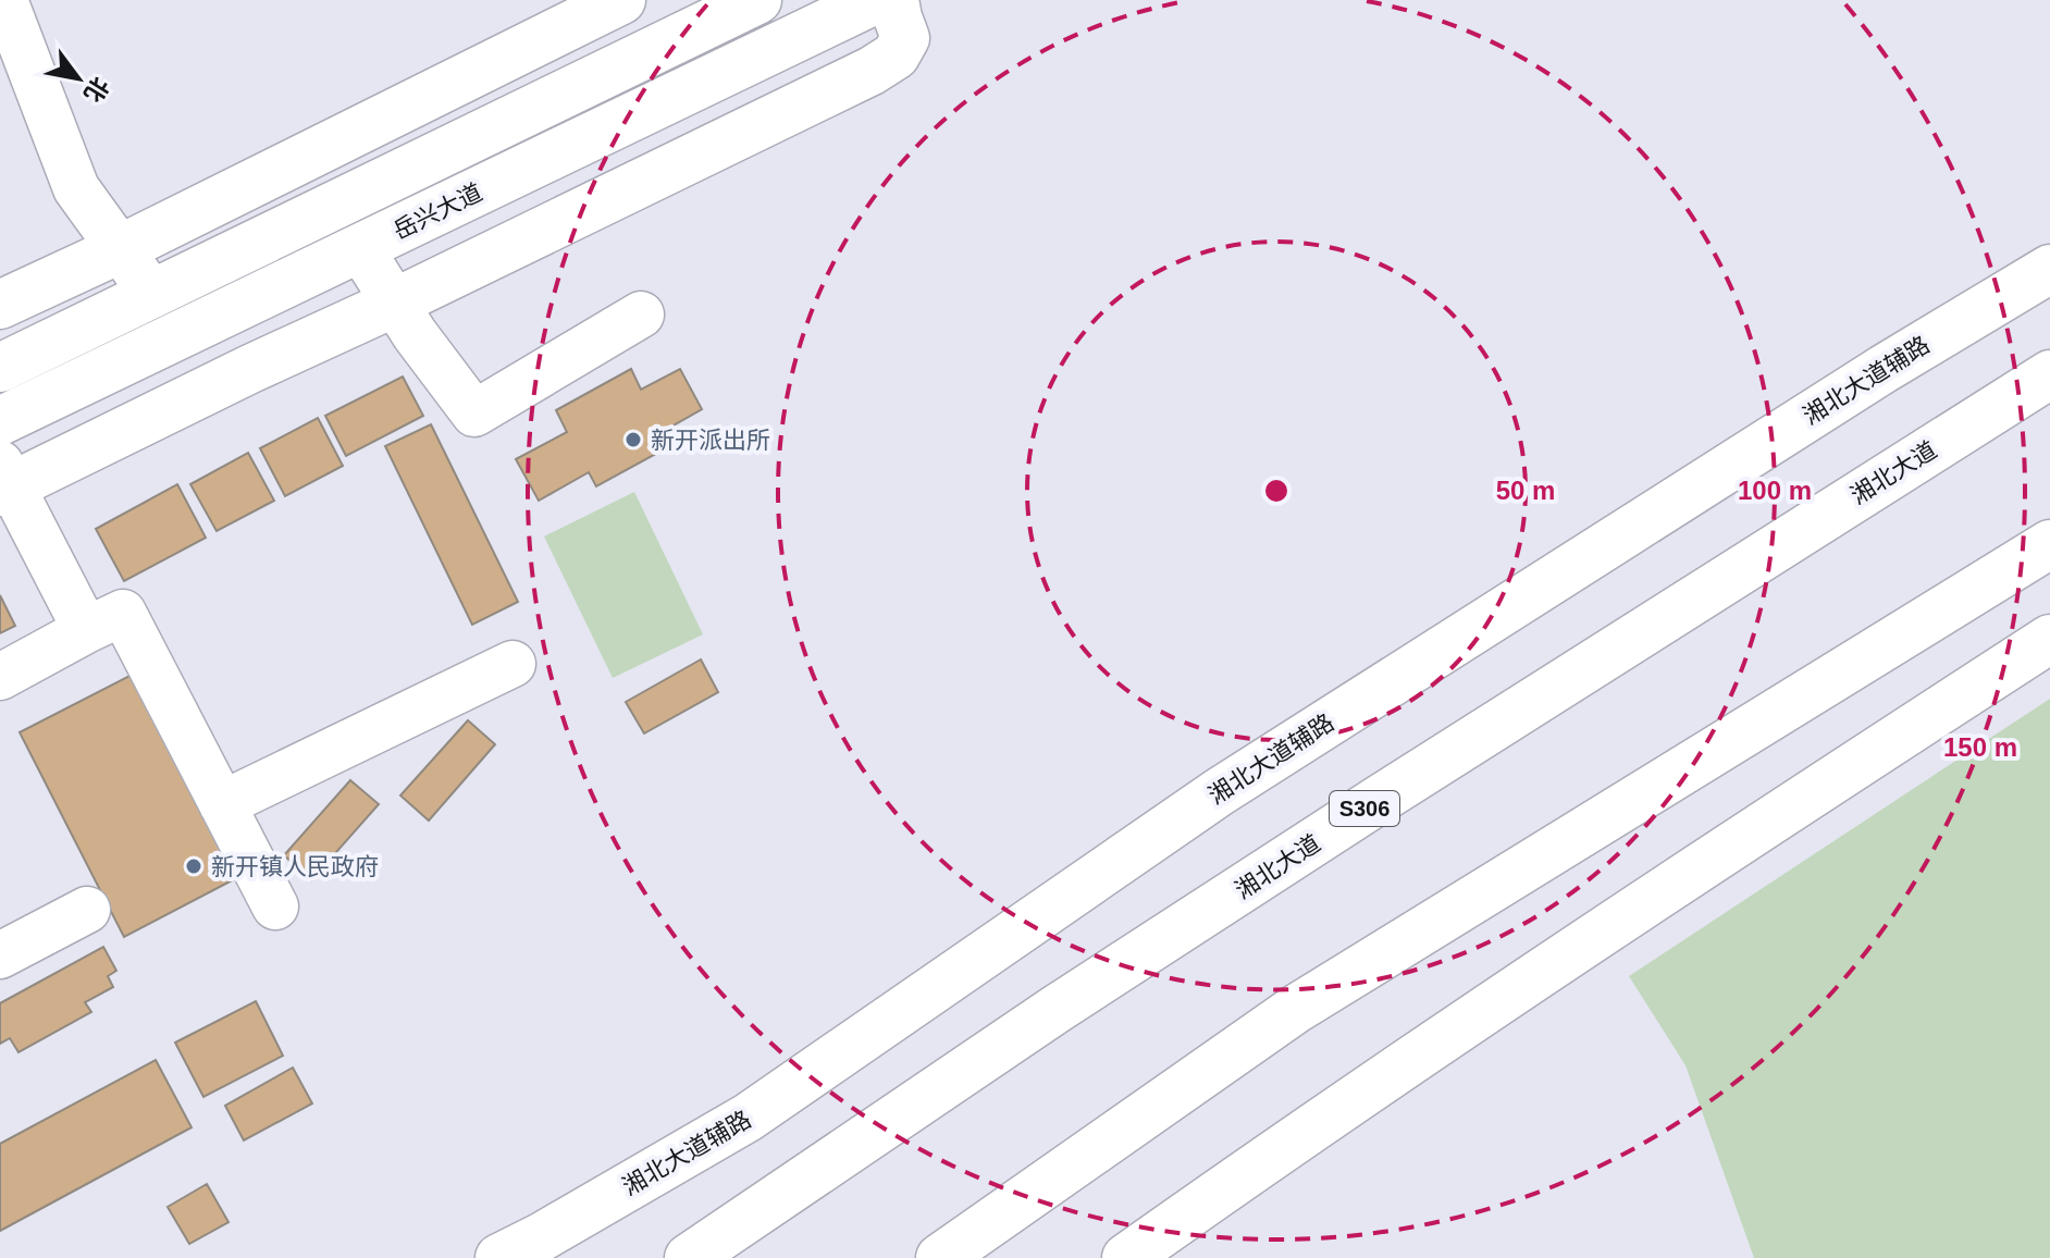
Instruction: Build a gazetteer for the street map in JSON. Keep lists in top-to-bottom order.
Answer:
{
  "streets": {
    "main road": [
      "岳兴大道",
      "湘北大道辅路",
      "湘北大道",
      "S306"
    ]
  },
  "places": ["新开派出所", "新开镇人民政府"],
  "north": "bottom right",
  "rings": ["50 m", "100 m", "150 m"]
}
